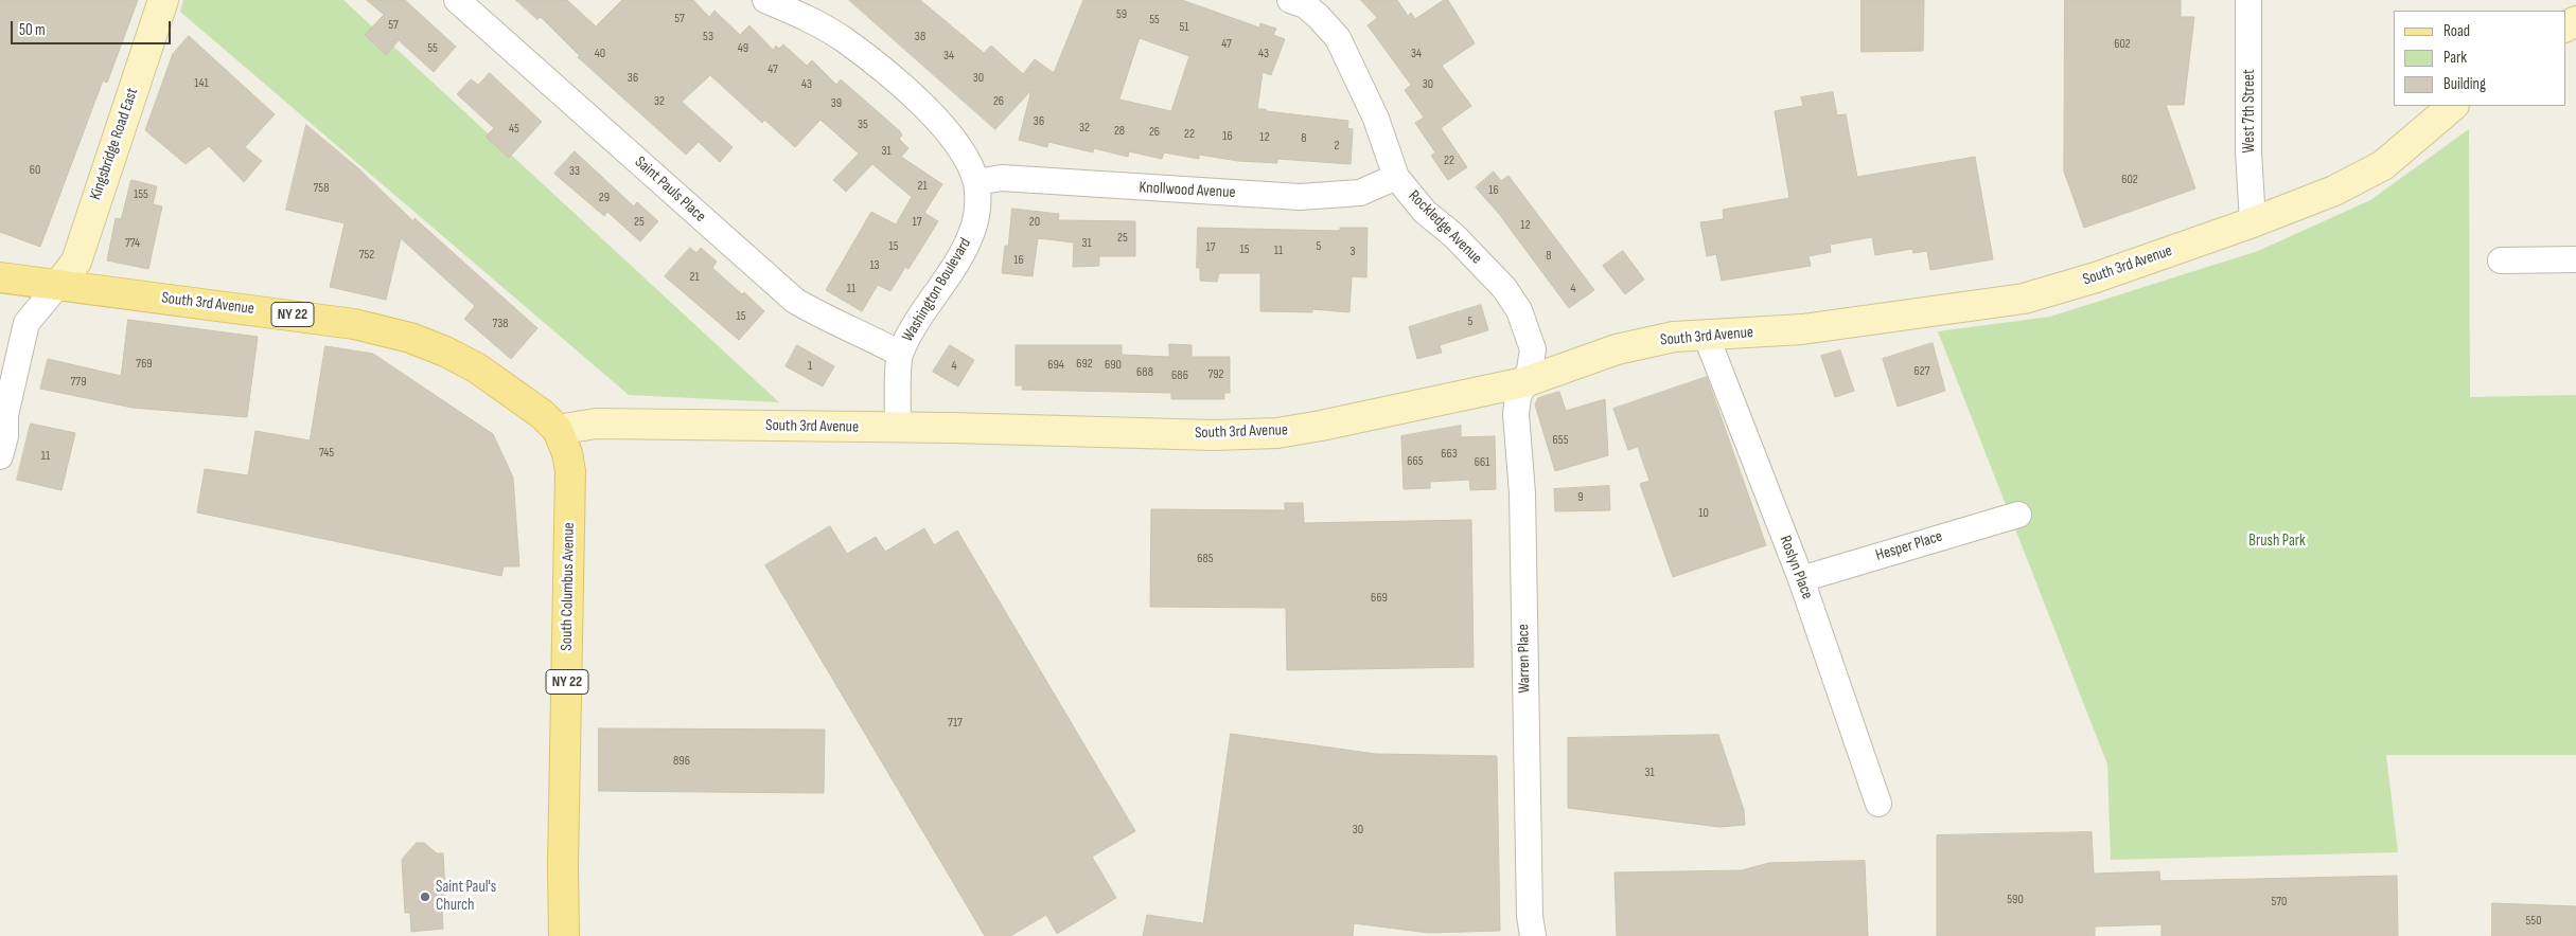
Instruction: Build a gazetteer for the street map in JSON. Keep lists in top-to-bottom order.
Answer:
{
  "streets": {
    "main road": ["South 3rd Avenue", "NY 22", "South Columbus Avenue"],
    "street": [
      "West 7th Street",
      "Kingsbridge Road East",
      "Saint Pauls Place",
      "Knollwood Avenue",
      "Rockledge Avenue",
      "Washington Boulevard",
      "Hesper Place",
      "Roslyn Place",
      "Warren Place"
    ]
  },
  "crossings": [
    ["West 7th Street", "South 3rd Avenue"],
    ["Kingsbridge Road East", "South 3rd Avenue"],
    ["Saint Pauls Place", "Washington Boulevard"],
    ["Knollwood Avenue", "Rockledge Avenue"],
    ["Knollwood Avenue", "Washington Boulevard"],
    ["Rockledge Avenue", "South 3rd Avenue"],
    ["Rockledge Avenue", "Warren Place"],
    ["South 3rd Avenue", "Washington Boulevard"],
    ["South 3rd Avenue", "Roslyn Place"],
    ["South 3rd Avenue", "South Columbus Avenue"],
    ["South 3rd Avenue", "Warren Place"],
    ["Hesper Place", "Roslyn Place"]
  ],
  "parks": ["Brush Park"],
  "places": ["Saint Paul's Church"],
  "house_numbers": [
    "59",
    "57",
    "55",
    "57",
    "51",
    "53",
    "38",
    "47",
    "602",
    "55",
    "49",
    "40",
    "43",
    "34",
    "34",
    "47",
    "36",
    "30",
    "141",
    "43",
    "30",
    "32",
    "26",
    "39",
    "36",
    "35",
    "32",
    "45",
    "28",
    "26",
    "22",
    "16",
    "12",
    "8",
    "2",
    "31",
    "22",
    "60",
    "33",
    "602",
    "21",
    "758",
    "16",
    "155",
    "29",
    "25",
    "17",
    "20",
    "12",
    "25",
    "774",
    "31",
    "15",
    "5",
    "17",
    "15",
    "11",
    "3",
    "752",
    "8",
    "16",
    "13",
    "21",
    "11",
    "4",
    "15",
    "5",
    "738",
    "769",
    "692",
    "694",
    "690",
    "1",
    "4",
    "627",
    "688",
    "792",
    "686",
    "779",
    "655",
    "745",
    "663",
    "11",
    "665",
    "661",
    "9",
    "10",
    "685",
    "669",
    "717",
    "896",
    "31",
    "30",
    "590",
    "570",
    "550"
  ],
  "legend": ["Road", "Park", "Building"],
  "scale_bar": "50 m"
}
